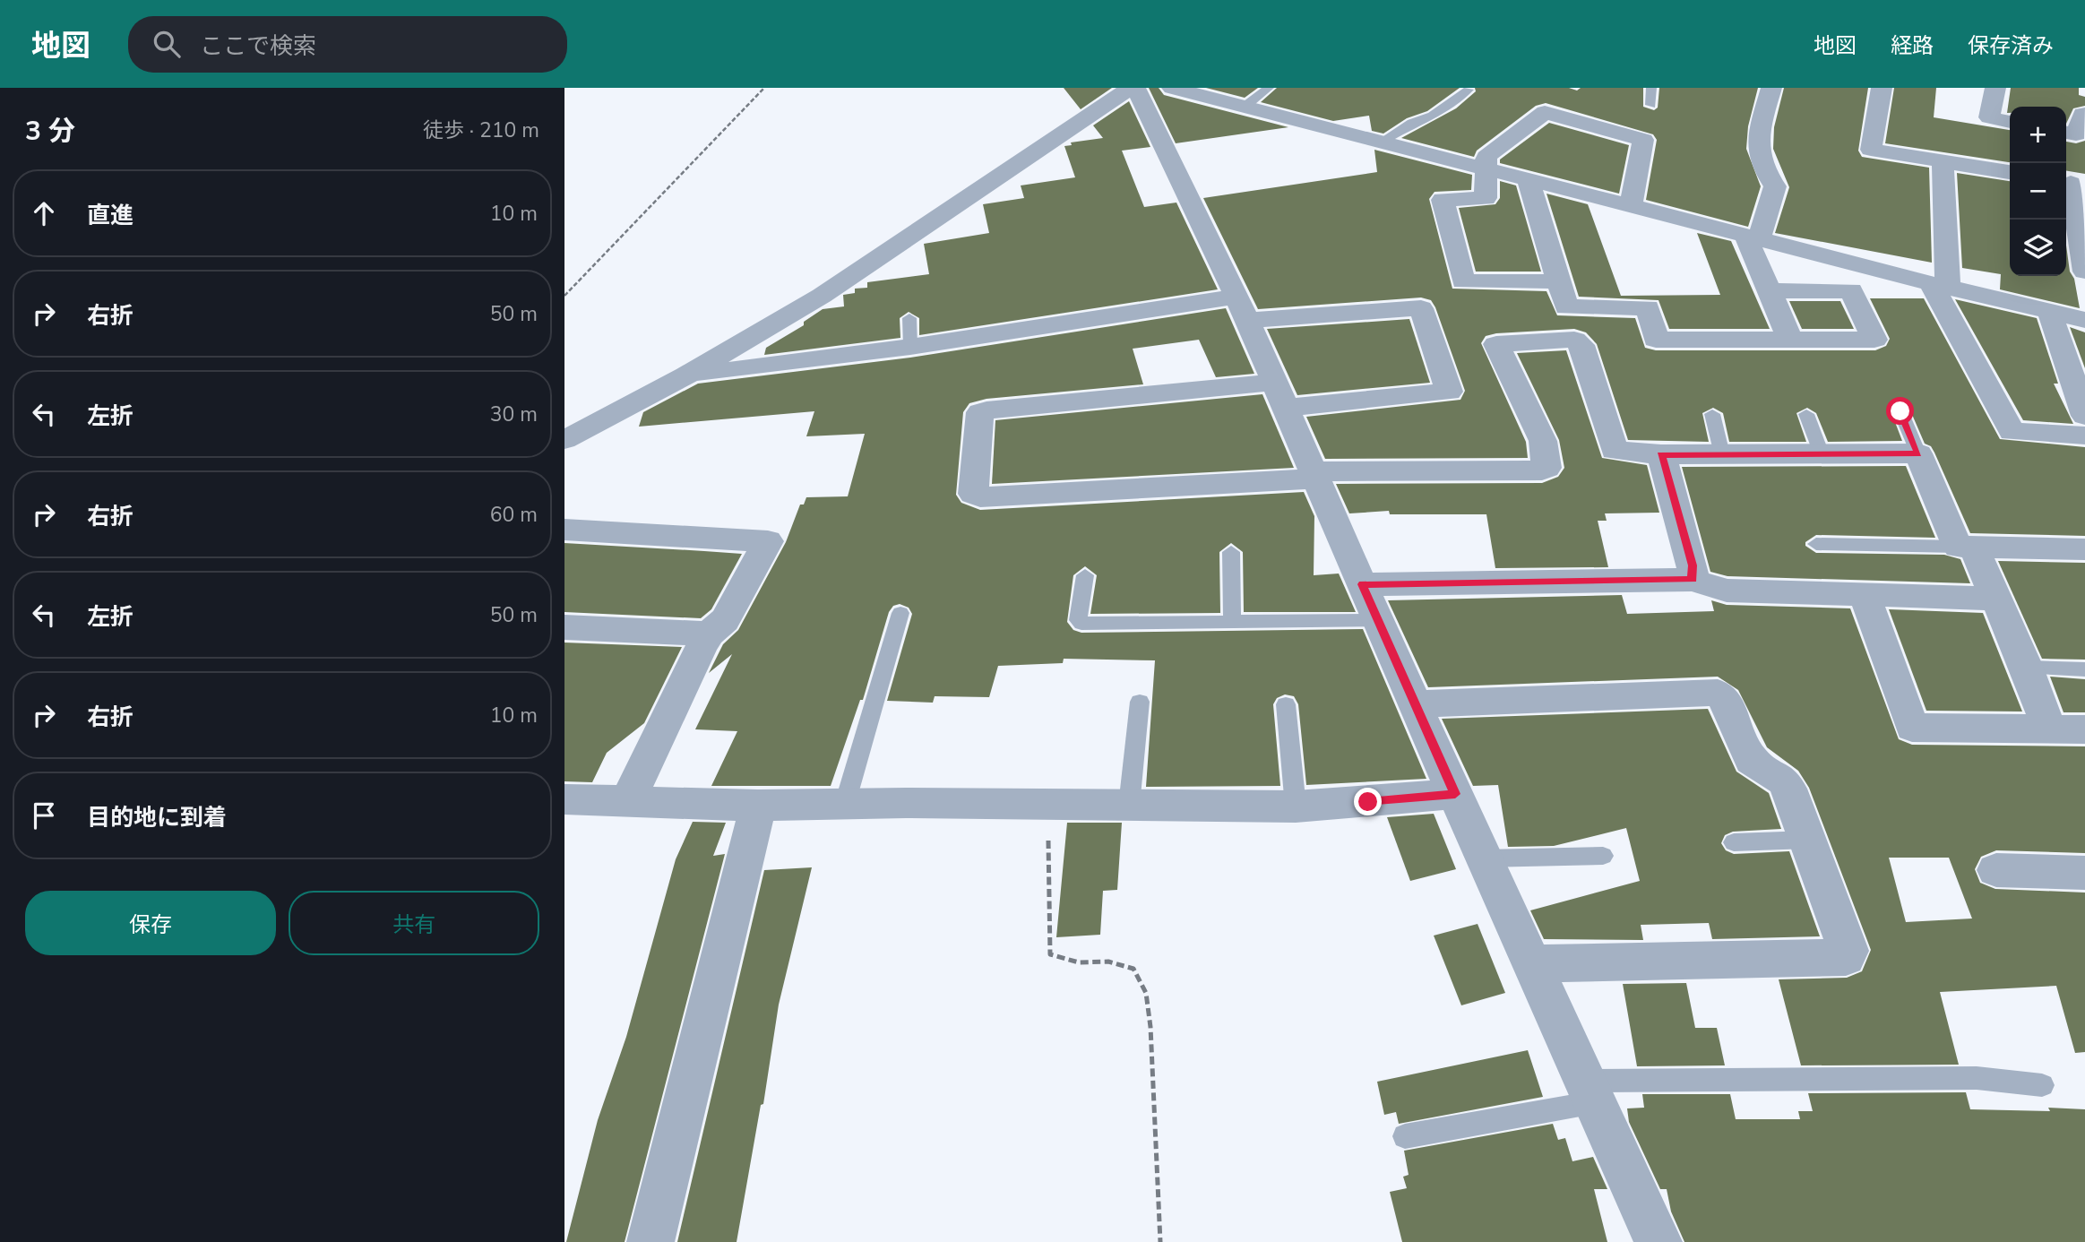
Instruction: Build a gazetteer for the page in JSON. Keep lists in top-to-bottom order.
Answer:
{
  "page": {
    "header": "地図",
    "search": "ここで検索",
    "nav": ["地図", "経路", "保存済み"],
    "heading": ["3 分", "徒歩 · 210 m"],
    "map_buttons": ["+", "−"],
    "list": [
      ["直進", "10 m"],
      ["右折", "50 m"],
      ["左折", "30 m"],
      ["右折", "60 m"],
      ["左折", "50 m"],
      ["右折", "10 m"],
      "目的地に到着"
    ],
    "buttons": ["保存", "共有"]
  }
}
